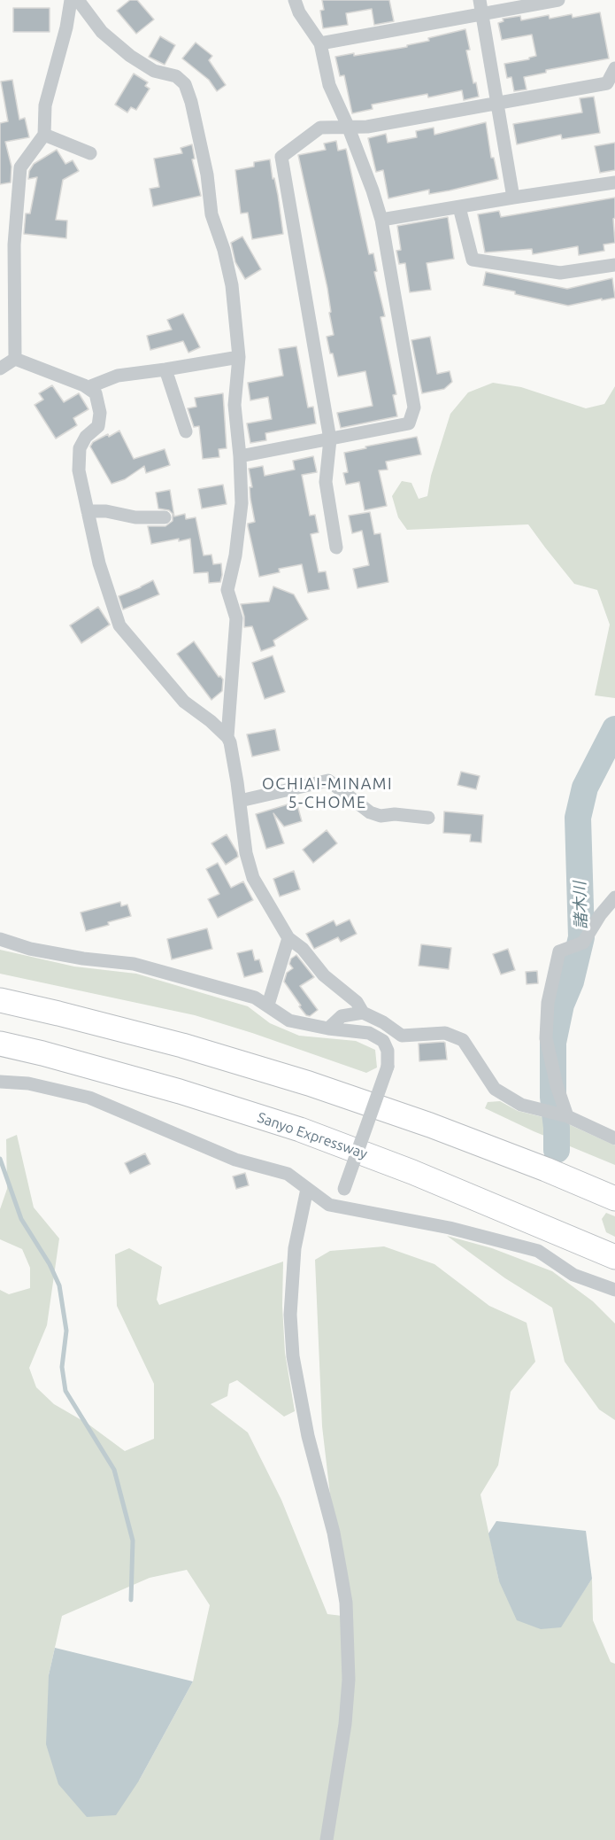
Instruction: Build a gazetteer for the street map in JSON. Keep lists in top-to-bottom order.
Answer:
{
  "streets": {
    "highway": ["Sanyo Expressway"]
  },
  "districts": ["OCHIAI-MINAMI 5-CHOME"],
  "water": ["諸木川"]
}
